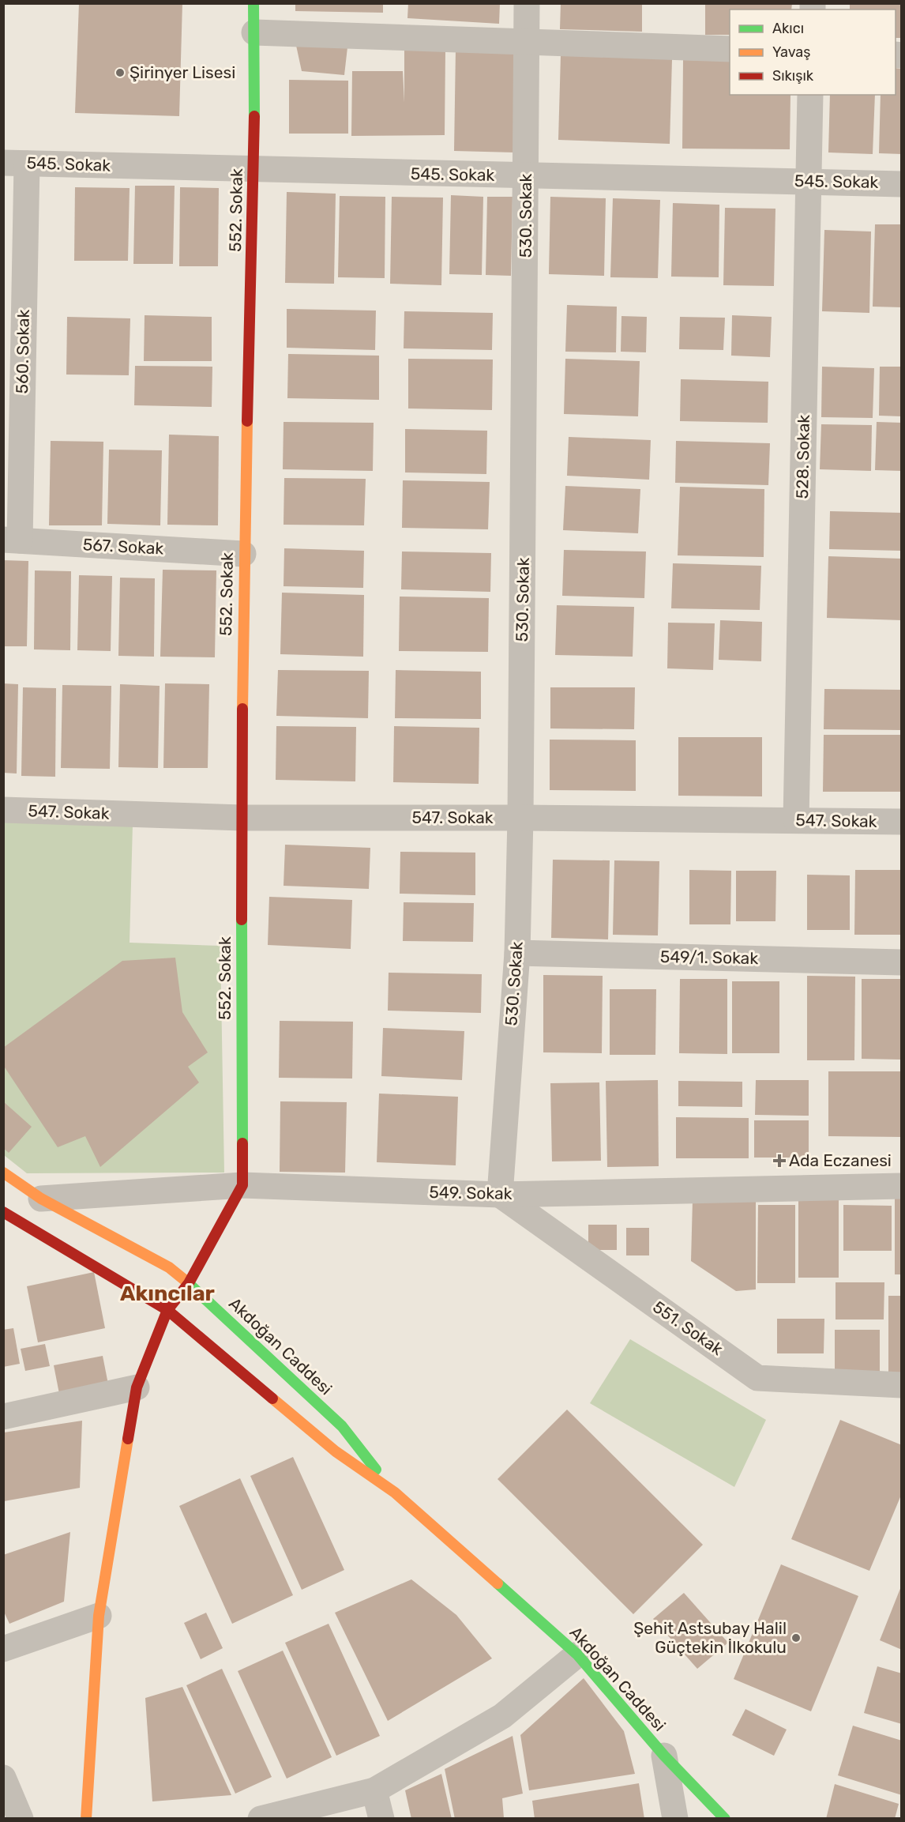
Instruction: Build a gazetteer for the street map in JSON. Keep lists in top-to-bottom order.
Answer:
{
  "streets": {
    "street": [
      "545. Sokak",
      "552. Sokak",
      "530. Sokak",
      "560. Sokak",
      "528. Sokak",
      "567. Sokak",
      "547. Sokak",
      "549/1. Sokak",
      "549. Sokak",
      "551. Sokak",
      "Akdoğan Caddesi"
    ]
  },
  "crossings": [
    ["545. Sokak", "552. Sokak"],
    ["545. Sokak", "530. Sokak"],
    ["545. Sokak", "560. Sokak"],
    ["545. Sokak", "528. Sokak"],
    ["552. Sokak", "567. Sokak"],
    ["552. Sokak", "547. Sokak"],
    ["552. Sokak", "549. Sokak"],
    ["530. Sokak", "547. Sokak"],
    ["530. Sokak", "549/1. Sokak"],
    ["530. Sokak", "549. Sokak"],
    ["530. Sokak", "551. Sokak"],
    ["560. Sokak", "567. Sokak"],
    ["528. Sokak", "547. Sokak"],
    ["549. Sokak", "551. Sokak"],
    ["549. Sokak", "Akdoğan Caddesi"]
  ],
  "districts": ["Akıncılar"],
  "places": {
    "other": ["Şirinyer Lisesi", "Şehit Astsubay Halil Güçtekin İlkokulu"],
    "health": ["Ada Eczanesi"]
  },
  "legend": ["Akıcı", "Yavaş", "Sıkışık"]
}
